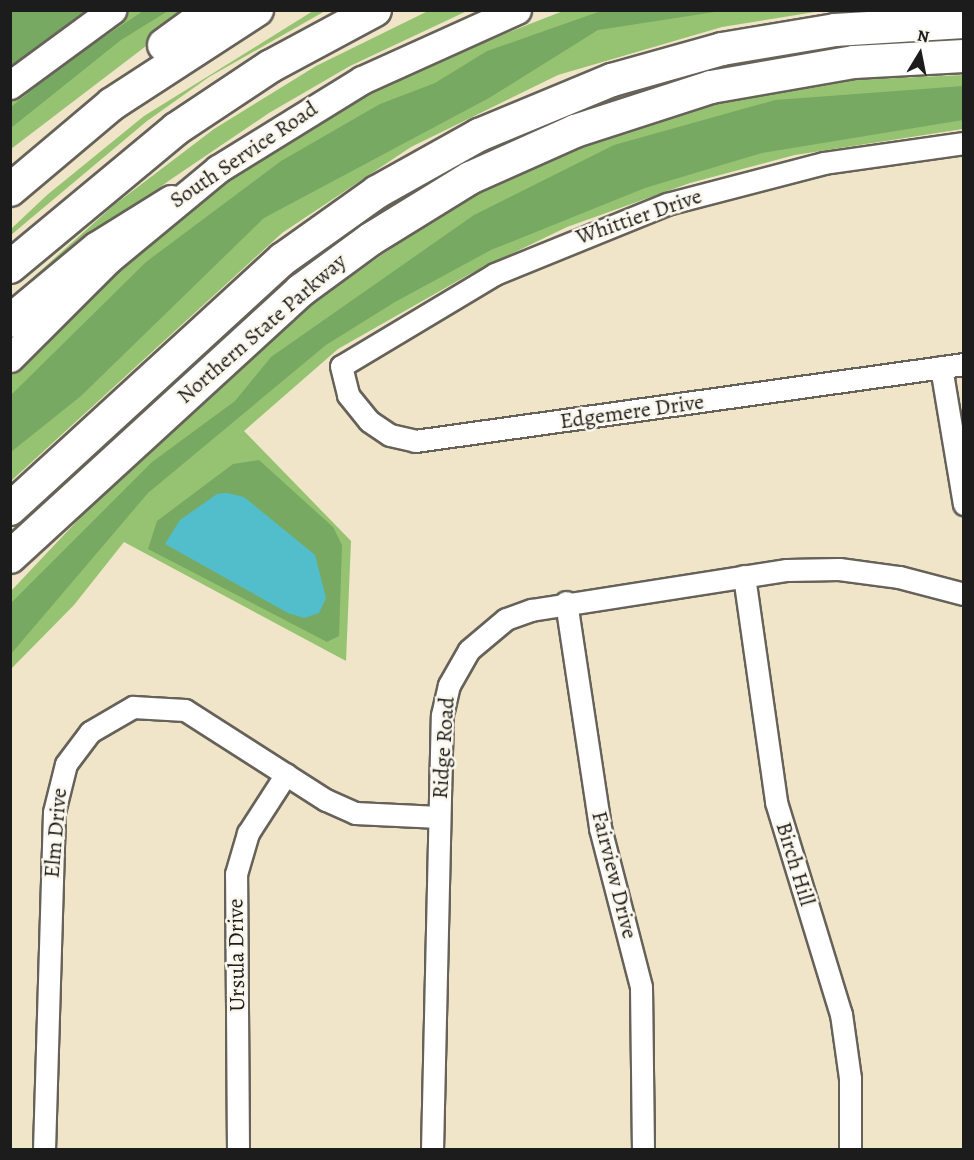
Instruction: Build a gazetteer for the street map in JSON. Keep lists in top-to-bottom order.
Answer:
{
  "streets": {
    "highway": ["Northern State Parkway"],
    "main road": ["South Service Road"],
    "street": [
      "Whittier Drive",
      "Edgemere Drive",
      "Ridge Road",
      "Elm Drive",
      "Birch Hill",
      "Fairview Drive",
      "Ursula Drive"
    ]
  },
  "crossings": [
    ["Whittier Drive", "Edgemere Drive"],
    ["Ridge Road", "Elm Drive"],
    ["Ridge Road", "Birch Hill"],
    ["Ridge Road", "Fairview Drive"],
    ["Elm Drive", "Ursula Drive"]
  ],
  "north": "top"
}
